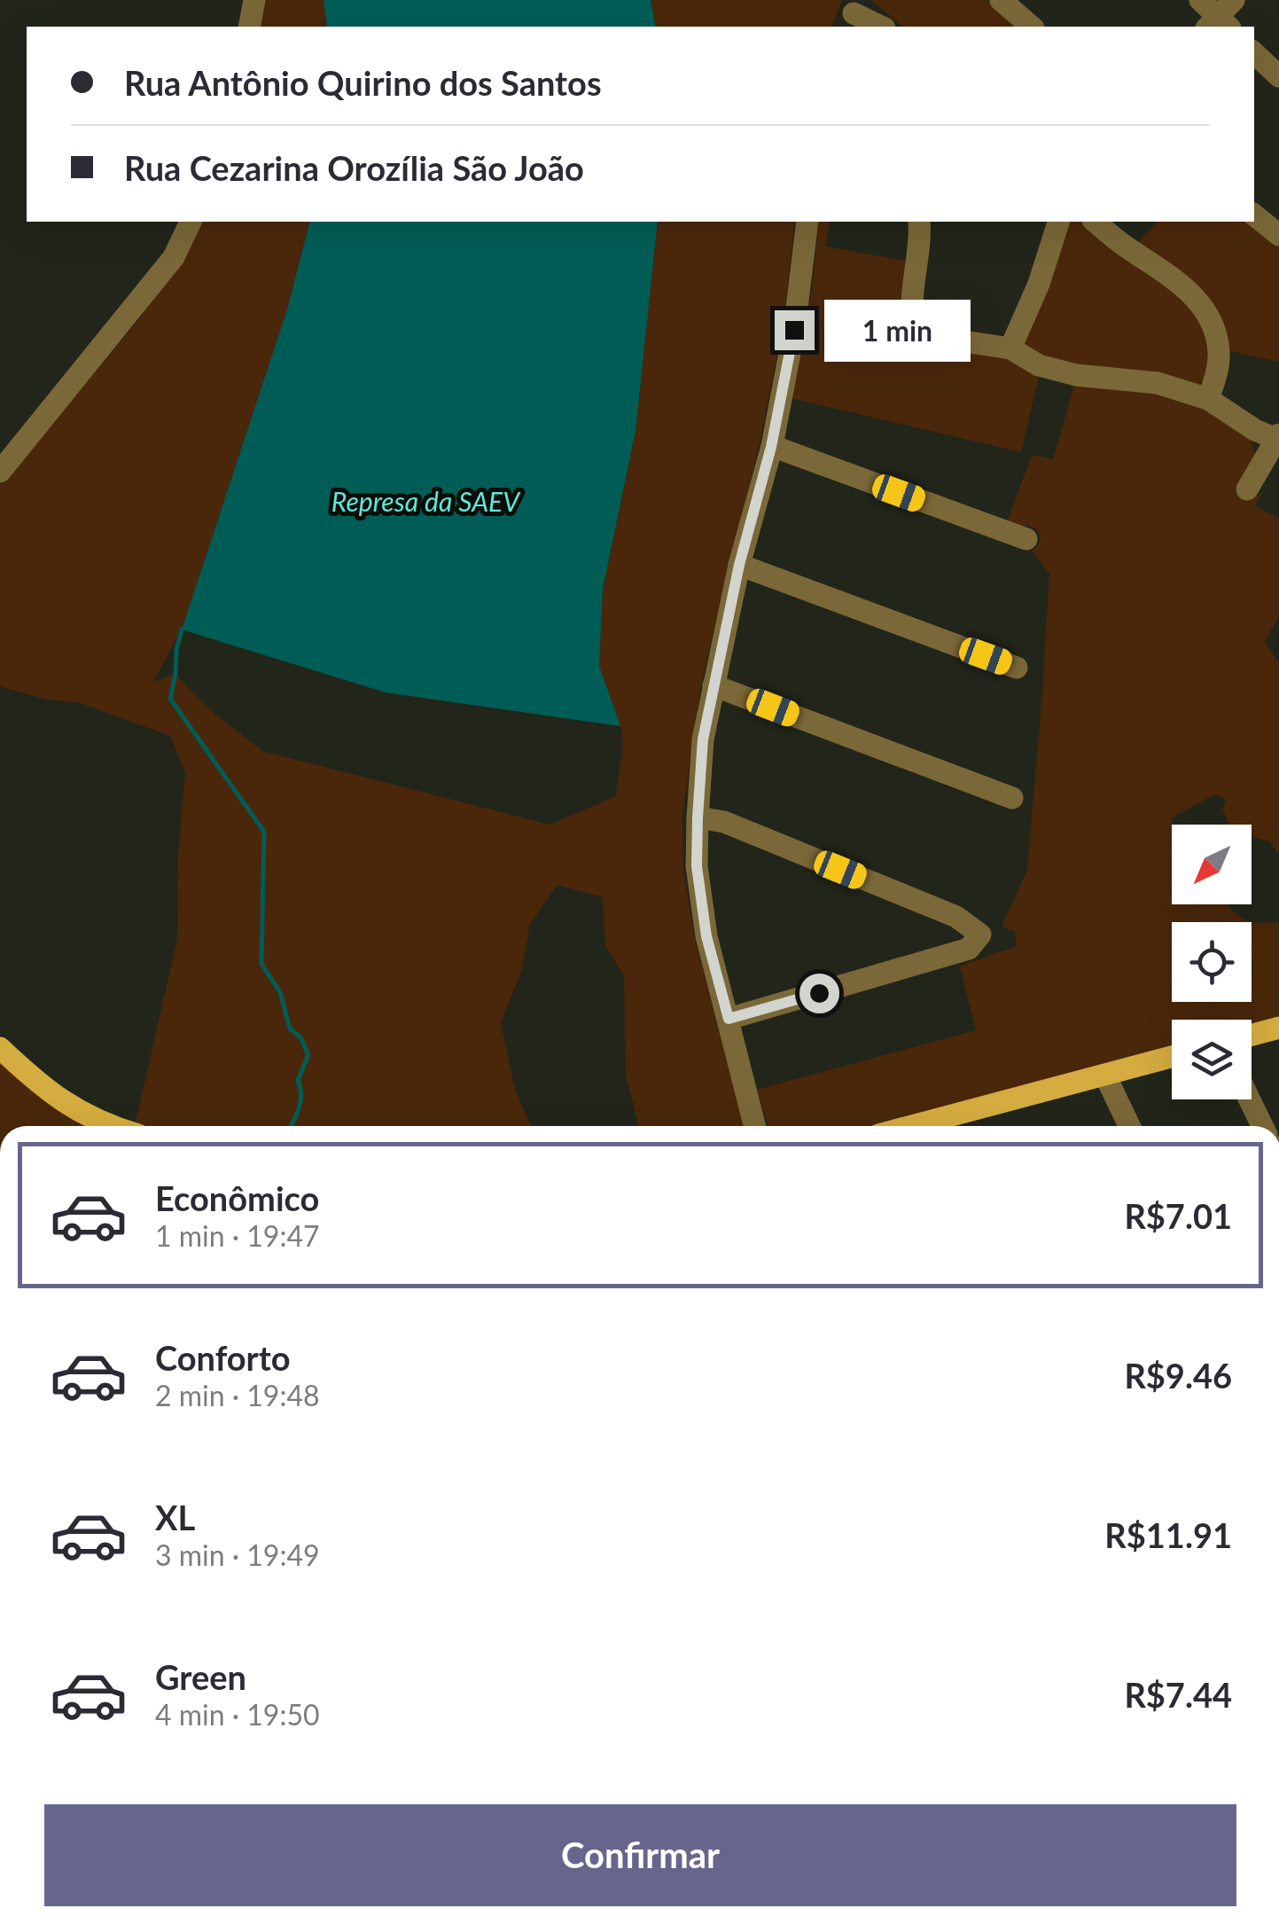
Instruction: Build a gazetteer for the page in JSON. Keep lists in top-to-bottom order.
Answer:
{
  "water": ["Represa da SAEV"],
  "north": "bottom left",
  "page": {
    "banner": ["Rua Antônio Quirino dos Santos", "Rua Cezarina Orozília São João"],
    "bubble": "1 min",
    "list": [
      {
        "name": "Econômico",
        "note": "1 min · 19:47",
        "value": "R$7.01"
      },
      {
        "name": "Conforto",
        "note": "2 min · 19:48",
        "value": "R$9.46"
      },
      {
        "name": "XL",
        "note": "3 min · 19:49",
        "value": "R$11.91"
      },
      {
        "name": "Green",
        "note": "4 min · 19:50",
        "value": "R$7.44"
      }
    ],
    "buttons": "Confirmar"
  }
}
